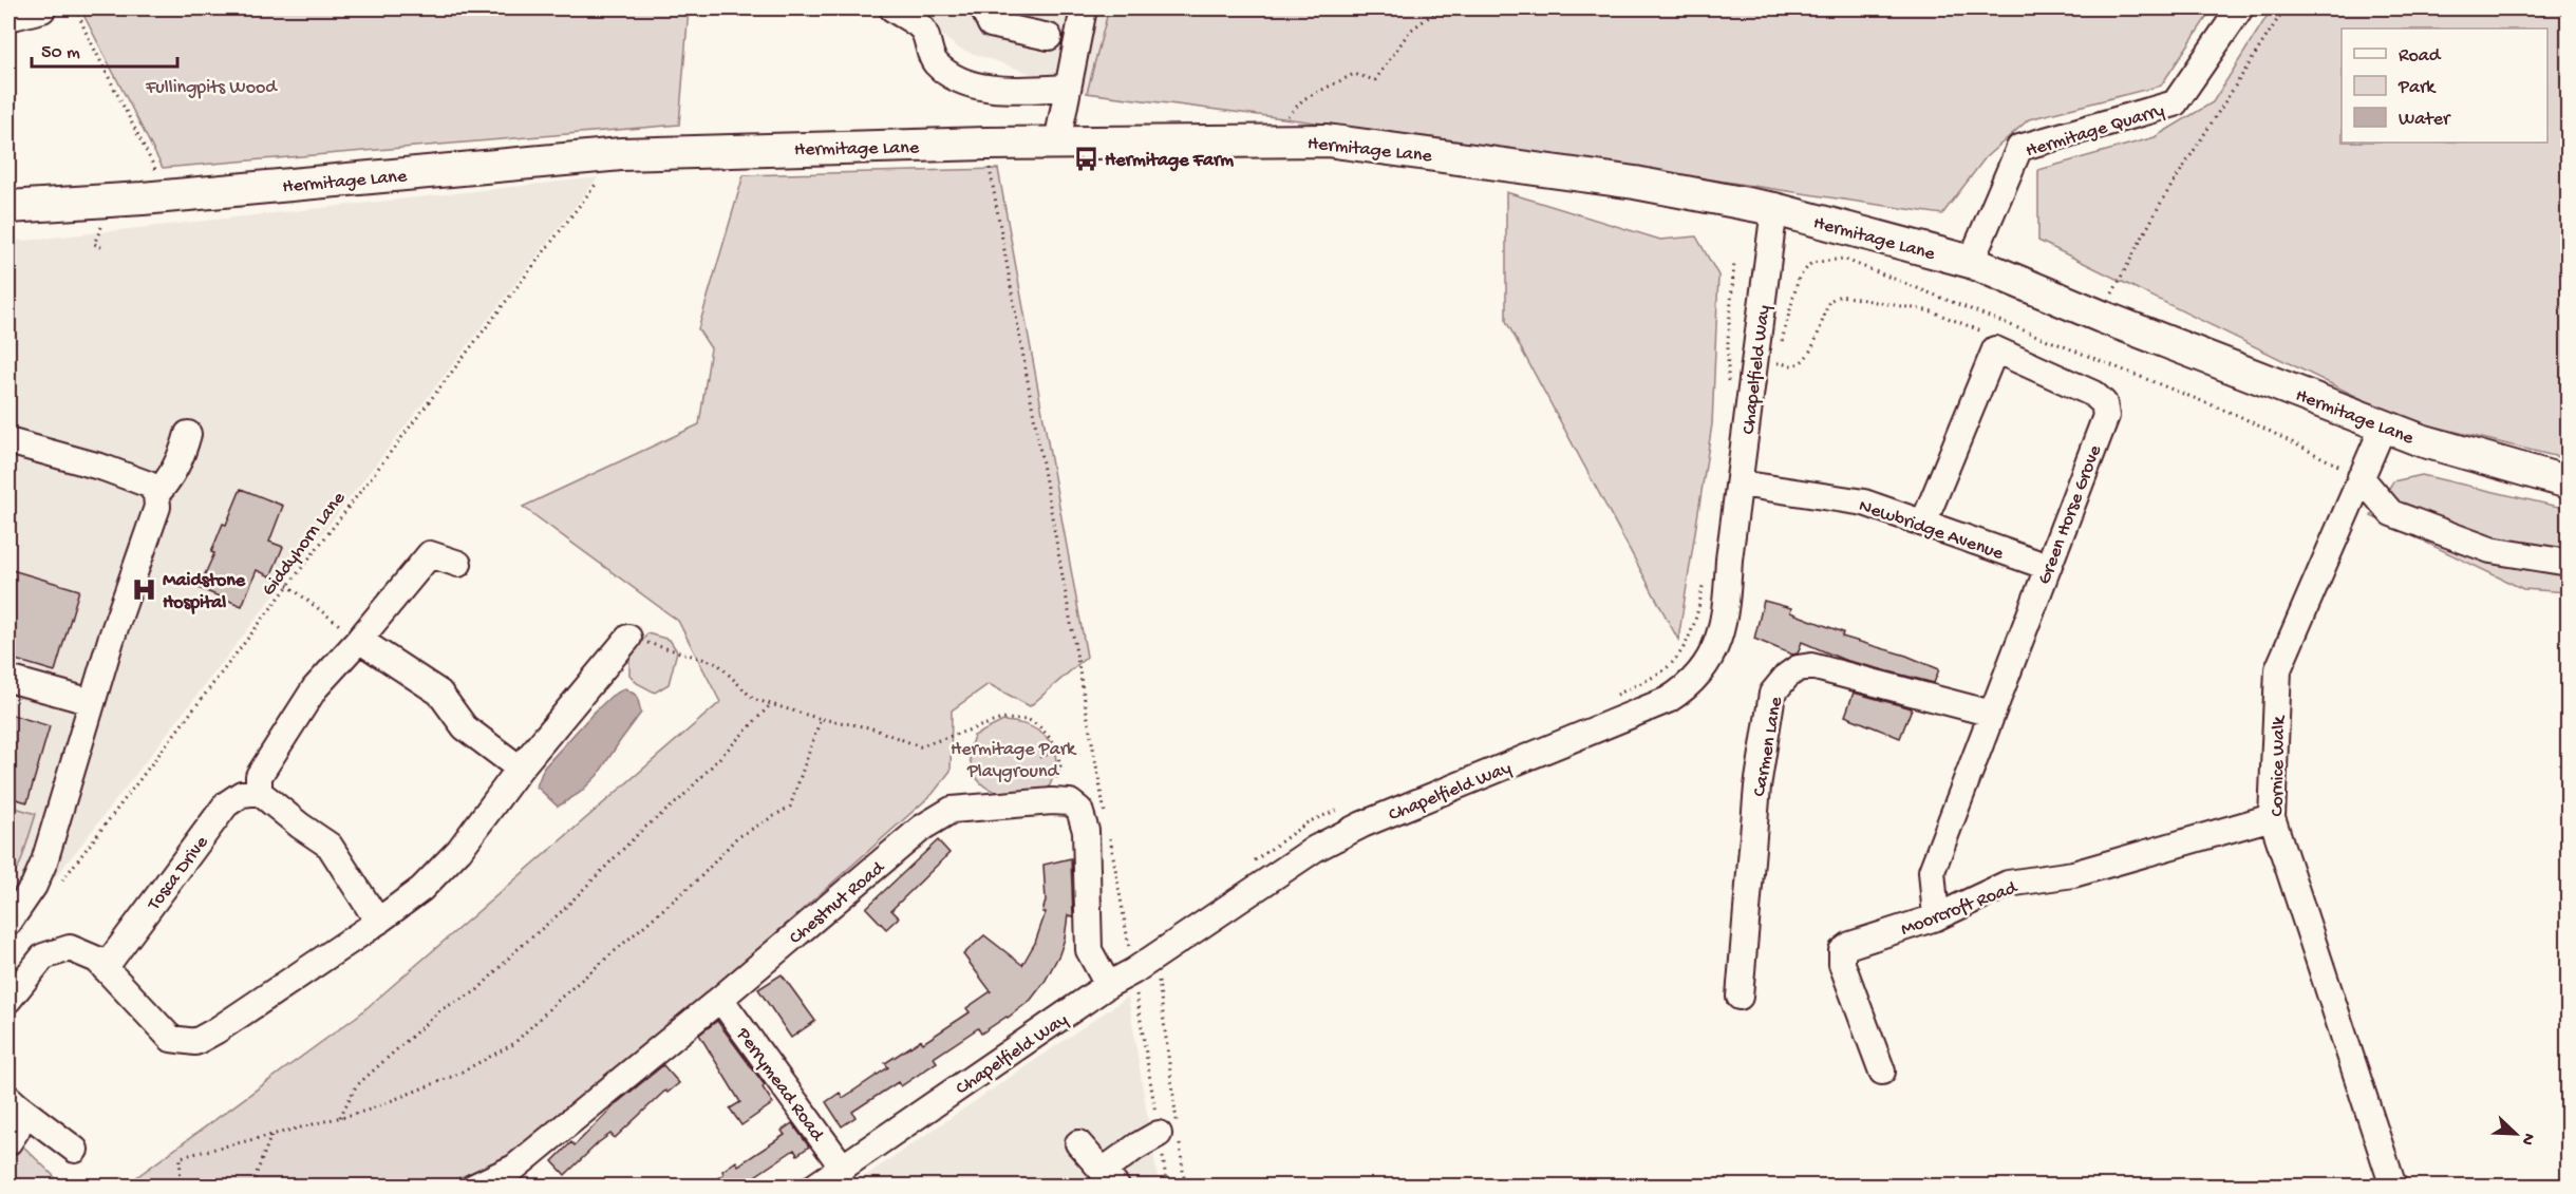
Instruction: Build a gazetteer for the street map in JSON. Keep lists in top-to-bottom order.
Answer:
{
  "streets": {
    "main road": ["Hermitage Lane"],
    "street": [
      "Hermitage Quarry",
      "Chapelfield Way",
      "Green Horse Grove",
      "Newbridge Avenue",
      "Carmen Lane",
      "Cornice Walk",
      "Tosca Drive",
      "Chestnut Road",
      "Moorcroft Road",
      "Perrymead Road"
    ],
    "path": ["Giddyhorn Lane"]
  },
  "crossings": [
    ["Hermitage Quarry", "Hermitage Lane"],
    ["Hermitage Lane", "Chapelfield Way"],
    ["Hermitage Lane", "Giddyhorn Lane"],
    ["Hermitage Lane", "Cornice Walk"],
    ["Chapelfield Way", "Newbridge Avenue"],
    ["Chapelfield Way", "Chestnut Road"],
    ["Chapelfield Way", "Perrymead Road"],
    ["Green Horse Grove", "Newbridge Avenue"],
    ["Green Horse Grove", "Carmen Lane"],
    ["Green Horse Grove", "Moorcroft Road"],
    ["Cornice Walk", "Moorcroft Road"],
    ["Chestnut Road", "Perrymead Road"]
  ],
  "parks": ["Fullingpits Wood", "Hermitage Park Playground"],
  "places": {
    "bus stop": ["Hermitage Farm"],
    "hospital": ["Maidstone Hospital"]
  },
  "legend": ["Road", "Park", "Water"],
  "scale_bar": "50 m",
  "north": "bottom right"
}
